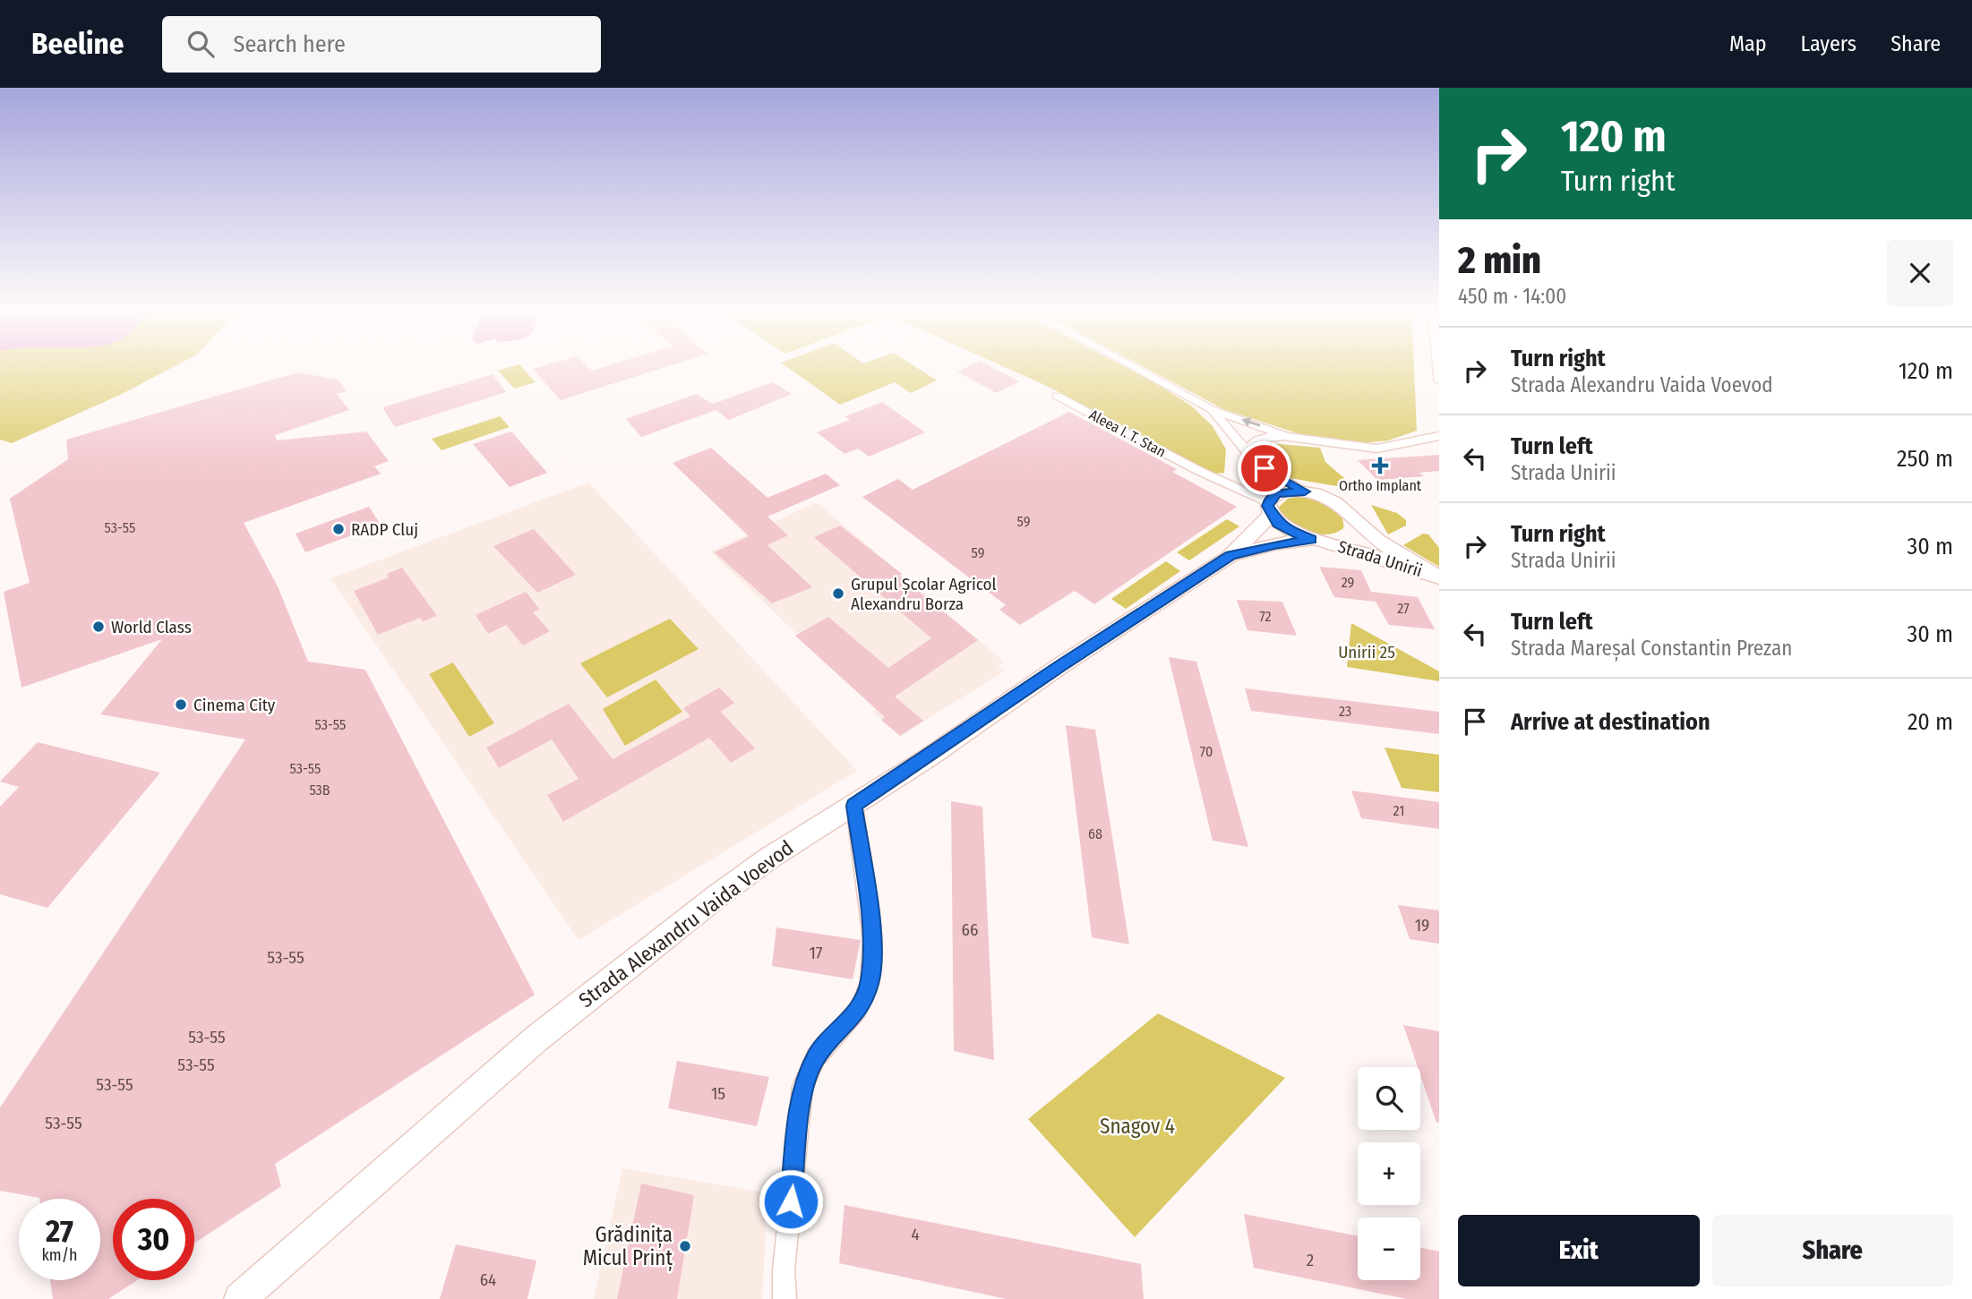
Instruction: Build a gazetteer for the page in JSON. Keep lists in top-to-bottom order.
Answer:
{
  "streets": {
    "main road": ["Strada Unirii", "Strada Alexandru Vaida Voevod"],
    "street": ["Aleea I. T. Stan"]
  },
  "crossings": [
    ["Aleea I. T. Stan", "Strada Unirii"],
    ["Aleea I. T. Stan", "Strada Alexandru Vaida Voevod"],
    ["Strada Unirii", "Strada Alexandru Vaida Voevod"]
  ],
  "parks": ["Unirii 25", "Snagov 4"],
  "places": {
    "health": ["Ortho Implant"],
    "other": [
      "RADP Cluj",
      "Grupul Școlar Agricol Alexandru Borza",
      "World Class",
      "Cinema City",
      "Grădinița Micul Prinț"
    ]
  },
  "house_numbers": [
    "59",
    "53-55",
    "59",
    "29",
    "27",
    "72",
    "23",
    "53-55",
    "70",
    "53-55",
    "53B",
    "21",
    "68",
    "19",
    "66",
    "17",
    "53-55",
    "53-55",
    "53-55",
    "53-55",
    "15",
    "53-55",
    "4",
    "2",
    "64"
  ],
  "page": {
    "header": "Beeline",
    "search": "Search here",
    "nav": ["Map", "Layers", "Share"],
    "turn": ["120 m", "Turn right"],
    "heading": ["2 min", "450 m · 14:00"],
    "list": [
      {
        "name": "Turn right",
        "note": "Strada Alexandru Vaida Voevod",
        "value": "120 m"
      },
      {
        "name": "Turn left",
        "note": "Strada Unirii",
        "value": "250 m"
      },
      {
        "name": "Turn right",
        "note": "Strada Unirii",
        "value": "30 m"
      },
      {
        "name": "Turn left",
        "note": "Strada Mareșal Constantin Prezan",
        "value": "30 m"
      },
      {
        "name": "Arrive at destination",
        "value": "20 m"
      }
    ],
    "map_buttons": ["+", "−"],
    "speed": "27 km/h",
    "limit": "30",
    "buttons": ["Exit", "Share"]
  }
}
